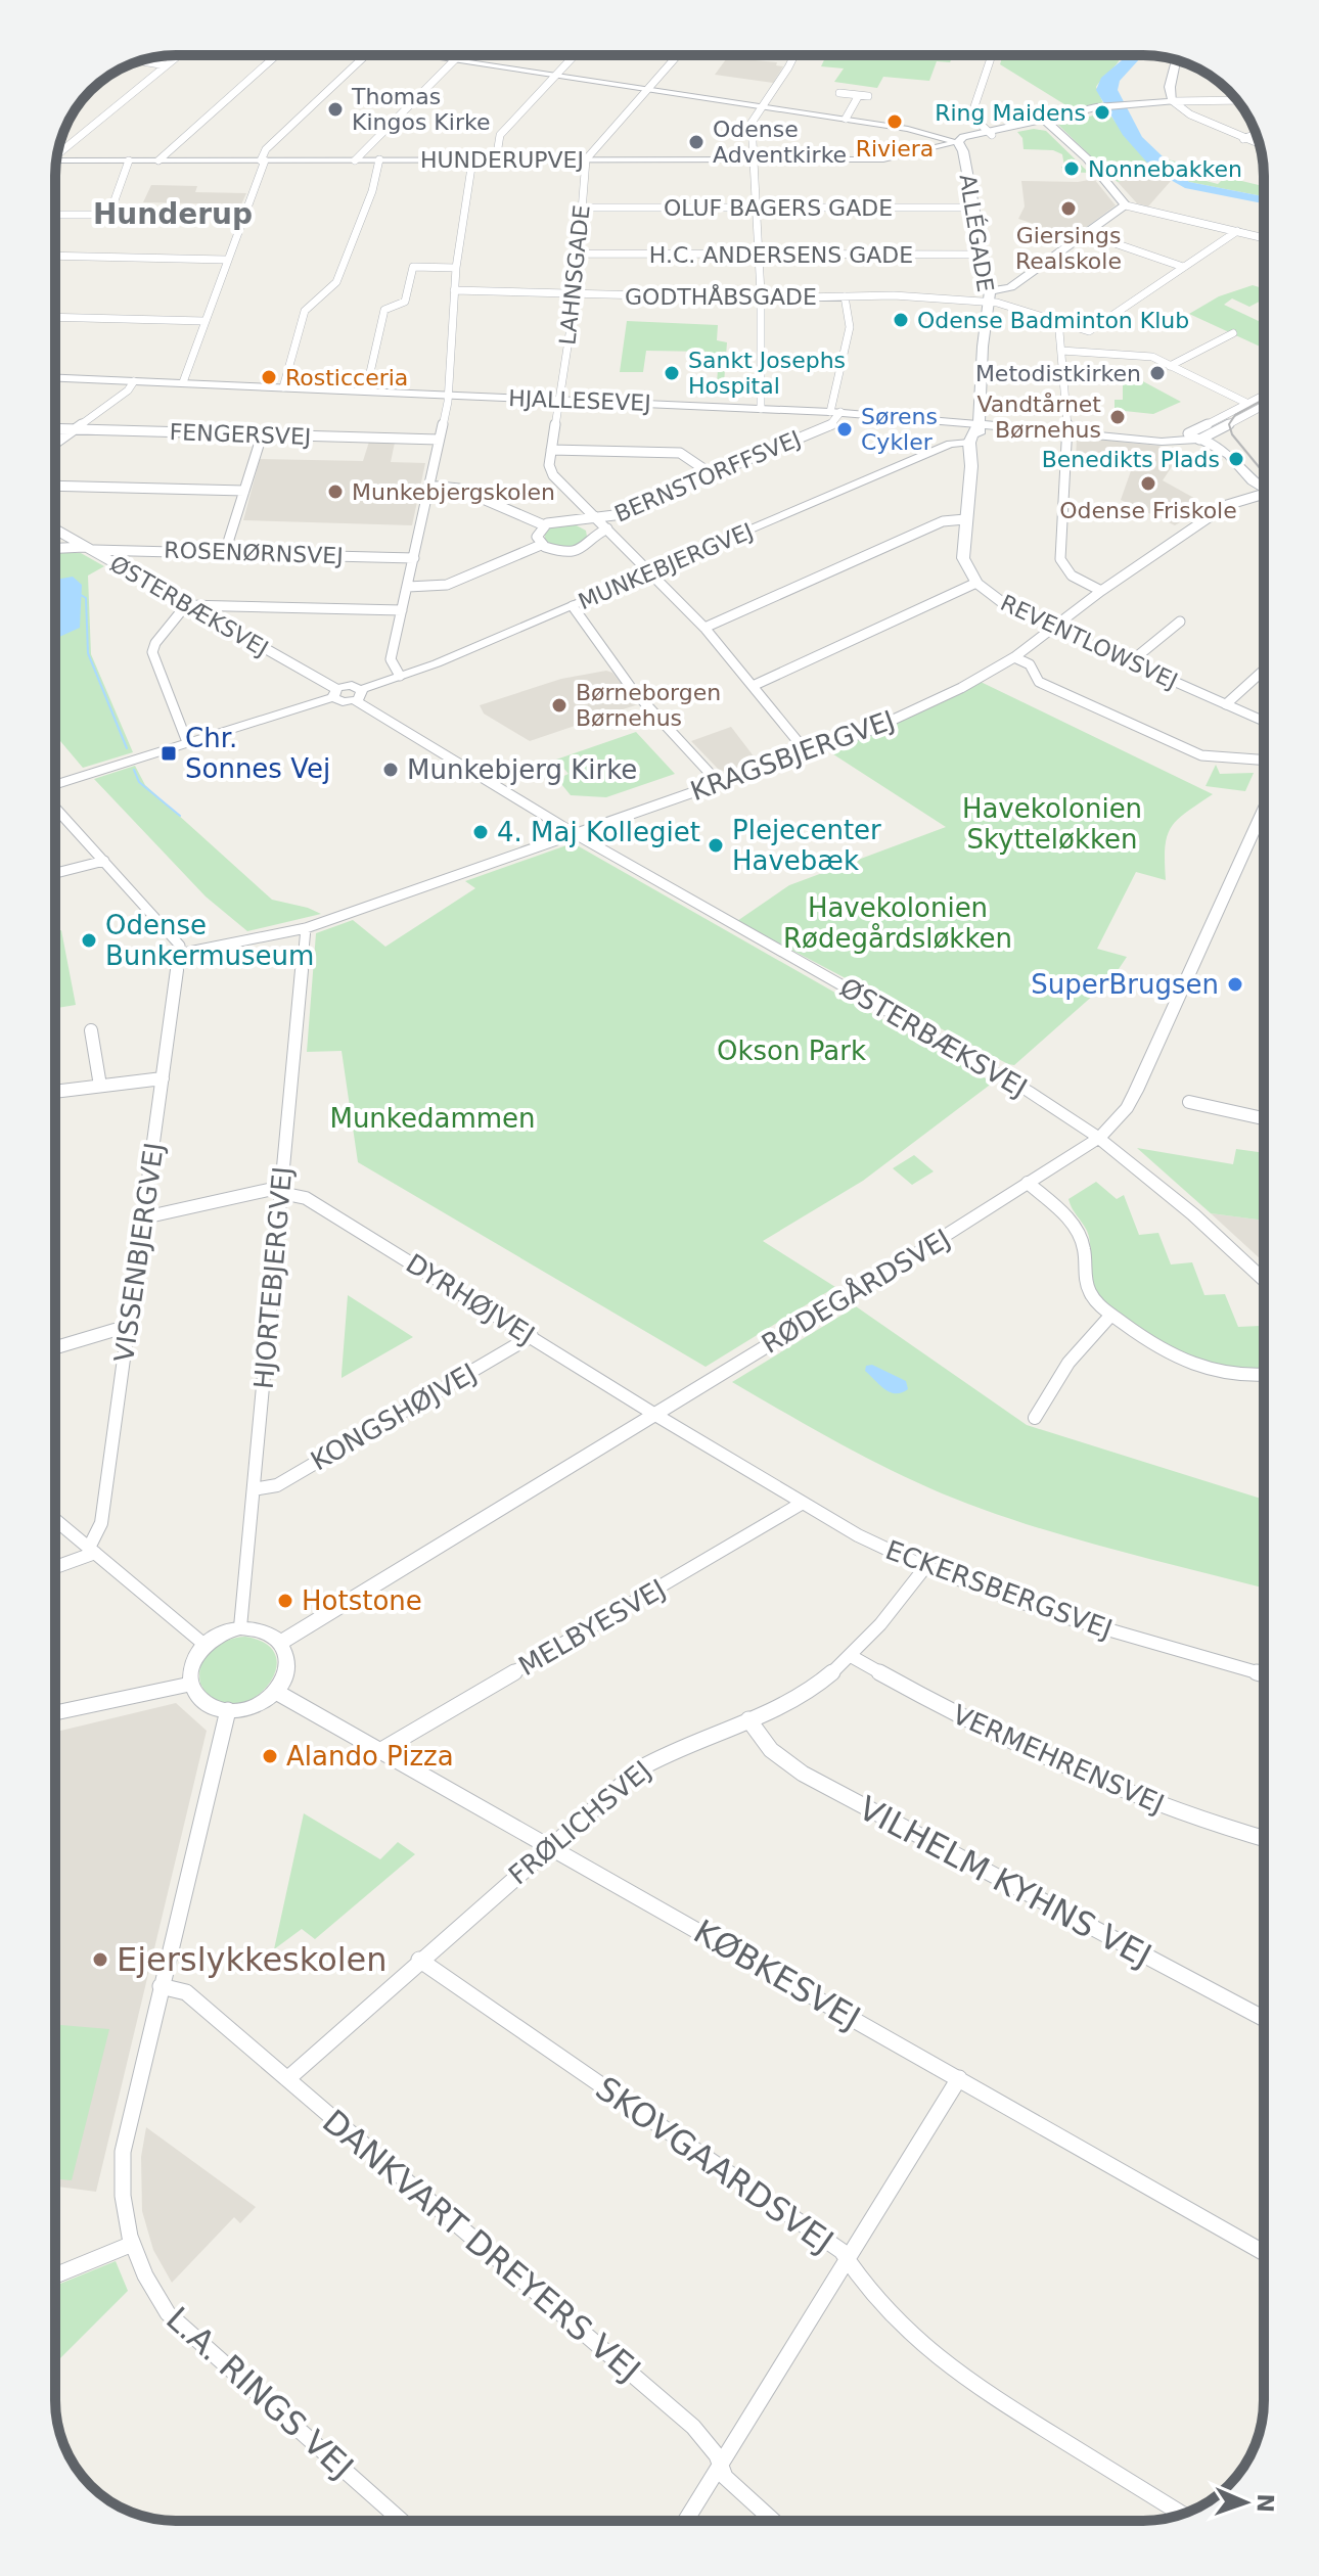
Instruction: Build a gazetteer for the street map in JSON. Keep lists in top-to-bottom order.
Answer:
{
  "streets": {
    "main road": [
      "HUNDERUPVEJ",
      "ALLÉGADE",
      "HJALLESEVEJ",
      "REVENTLOWSVEJ"
    ],
    "street": [
      "OLUF BAGERS GADE",
      "H.C. ANDERSENS GADE",
      "LAHNSGADE",
      "GODTHÅBSGADE",
      "FENGERSVEJ",
      "BERNSTORFFSVEJ",
      "ROSENØRNSVEJ",
      "MUNKEBJERGVEJ",
      "ØSTERBÆKSVEJ",
      "KRAGSBJERGVEJ",
      "VISSENBJERGVEJ",
      "HJORTEBJERGVEJ",
      "RØDEGÅRDSVEJ",
      "DYRHØJVEJ",
      "KONGSHØJVEJ",
      "ECKERSBERGSVEJ",
      "MELBYESVEJ",
      "VERMEHRENSVEJ",
      "FRØLICHSVEJ",
      "VILHELM KYHNS VEJ",
      "KØBKESVEJ",
      "SKOVGAARDSVEJ",
      "DANKVART DREYERS VEJ",
      "L.A. RINGS VEJ"
    ]
  },
  "crossings": [
    ["HUNDERUPVEJ", "ALLÉGADE"],
    ["HUNDERUPVEJ", "LAHNSGADE"],
    ["OLUF BAGERS GADE", "ALLÉGADE"],
    ["OLUF BAGERS GADE", "LAHNSGADE"],
    ["ALLÉGADE", "H.C. ANDERSENS GADE"],
    ["ALLÉGADE", "GODTHÅBSGADE"],
    ["ALLÉGADE", "HJALLESEVEJ"],
    ["ALLÉGADE", "REVENTLOWSVEJ"],
    ["H.C. ANDERSENS GADE", "LAHNSGADE"],
    ["LAHNSGADE", "GODTHÅBSGADE"],
    ["LAHNSGADE", "HJALLESEVEJ"],
    ["HJALLESEVEJ", "BERNSTORFFSVEJ"],
    ["HJALLESEVEJ", "REVENTLOWSVEJ"],
    ["ROSENØRNSVEJ", "ØSTERBÆKSVEJ"],
    ["MUNKEBJERGVEJ", "ØSTERBÆKSVEJ"],
    ["MUNKEBJERGVEJ", "REVENTLOWSVEJ"],
    ["ØSTERBÆKSVEJ", "KRAGSBJERGVEJ"],
    ["ØSTERBÆKSVEJ", "RØDEGÅRDSVEJ"],
    ["REVENTLOWSVEJ", "KRAGSBJERGVEJ"],
    ["KRAGSBJERGVEJ", "VISSENBJERGVEJ"],
    ["KRAGSBJERGVEJ", "HJORTEBJERGVEJ"],
    ["HJORTEBJERGVEJ", "RØDEGÅRDSVEJ"],
    ["HJORTEBJERGVEJ", "DYRHØJVEJ"],
    ["HJORTEBJERGVEJ", "KONGSHØJVEJ"],
    ["HJORTEBJERGVEJ", "KØBKESVEJ"],
    ["HJORTEBJERGVEJ", "L.A. RINGS VEJ"],
    ["RØDEGÅRDSVEJ", "DYRHØJVEJ"],
    ["RØDEGÅRDSVEJ", "ECKERSBERGSVEJ"],
    ["RØDEGÅRDSVEJ", "KØBKESVEJ"],
    ["RØDEGÅRDSVEJ", "L.A. RINGS VEJ"],
    ["DYRHØJVEJ", "KONGSHØJVEJ"],
    ["DYRHØJVEJ", "ECKERSBERGSVEJ"],
    ["ECKERSBERGSVEJ", "MELBYESVEJ"],
    ["ECKERSBERGSVEJ", "FRØLICHSVEJ"],
    ["MELBYESVEJ", "KØBKESVEJ"],
    ["VERMEHRENSVEJ", "FRØLICHSVEJ"],
    ["FRØLICHSVEJ", "VILHELM KYHNS VEJ"],
    ["FRØLICHSVEJ", "KØBKESVEJ"],
    ["FRØLICHSVEJ", "SKOVGAARDSVEJ"],
    ["FRØLICHSVEJ", "DANKVART DREYERS VEJ"],
    ["KØBKESVEJ", "L.A. RINGS VEJ"],
    ["DANKVART DREYERS VEJ", "L.A. RINGS VEJ"]
  ],
  "districts": ["Hunderup"],
  "parks": [
    "Havekolonien Skytteløkken",
    "Havekolonien Rødegårdsløkken",
    "Okson Park",
    "Munkedammen"
  ],
  "places": {
    "other": [
      "Thomas Kingos Kirke",
      "Ring Maidens",
      "Riviera",
      "Odense Adventkirke",
      "Nonnebakken",
      "Giersings Realskole",
      "Odense Badminton Klub",
      "Sankt Josephs Hospital",
      "Metodistkirken",
      "Rosticceria",
      "Vandtårnet Børnehus",
      "Sørens Cykler",
      "Benedikts Plads",
      "Odense Friskole",
      "Munkebjergskolen",
      "Børneborgen Børnehus",
      "Munkebjerg Kirke",
      "4. Maj Kollegiet",
      "Plejecenter Havebæk",
      "Odense Bunkermuseum",
      "SuperBrugsen",
      "Hotstone",
      "Alando Pizza",
      "Ejerslykkeskolen"
    ],
    "transit": ["Chr. Sonnes Vej"]
  },
  "north": "right"
}
